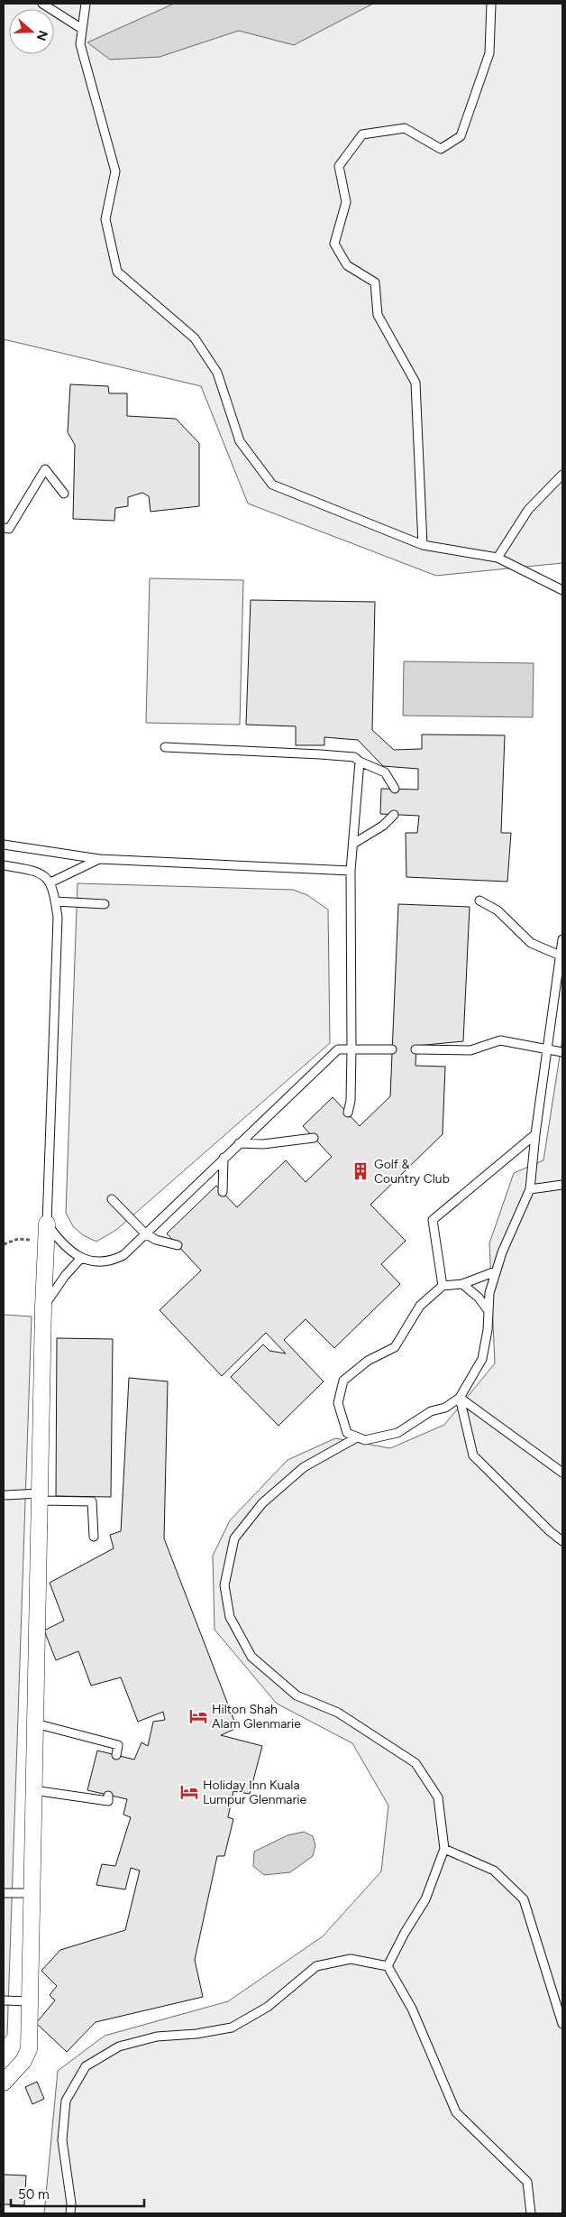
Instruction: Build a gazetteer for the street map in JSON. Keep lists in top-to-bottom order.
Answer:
{
  "places": {
    "building": ["Golf & Country Club"],
    "hotel": ["Hilton Shah Alam Glenmarie", "Holiday Inn Kuala Lumpur Glenmarie"]
  },
  "scale_bar": "50 m",
  "north": "right"
}
